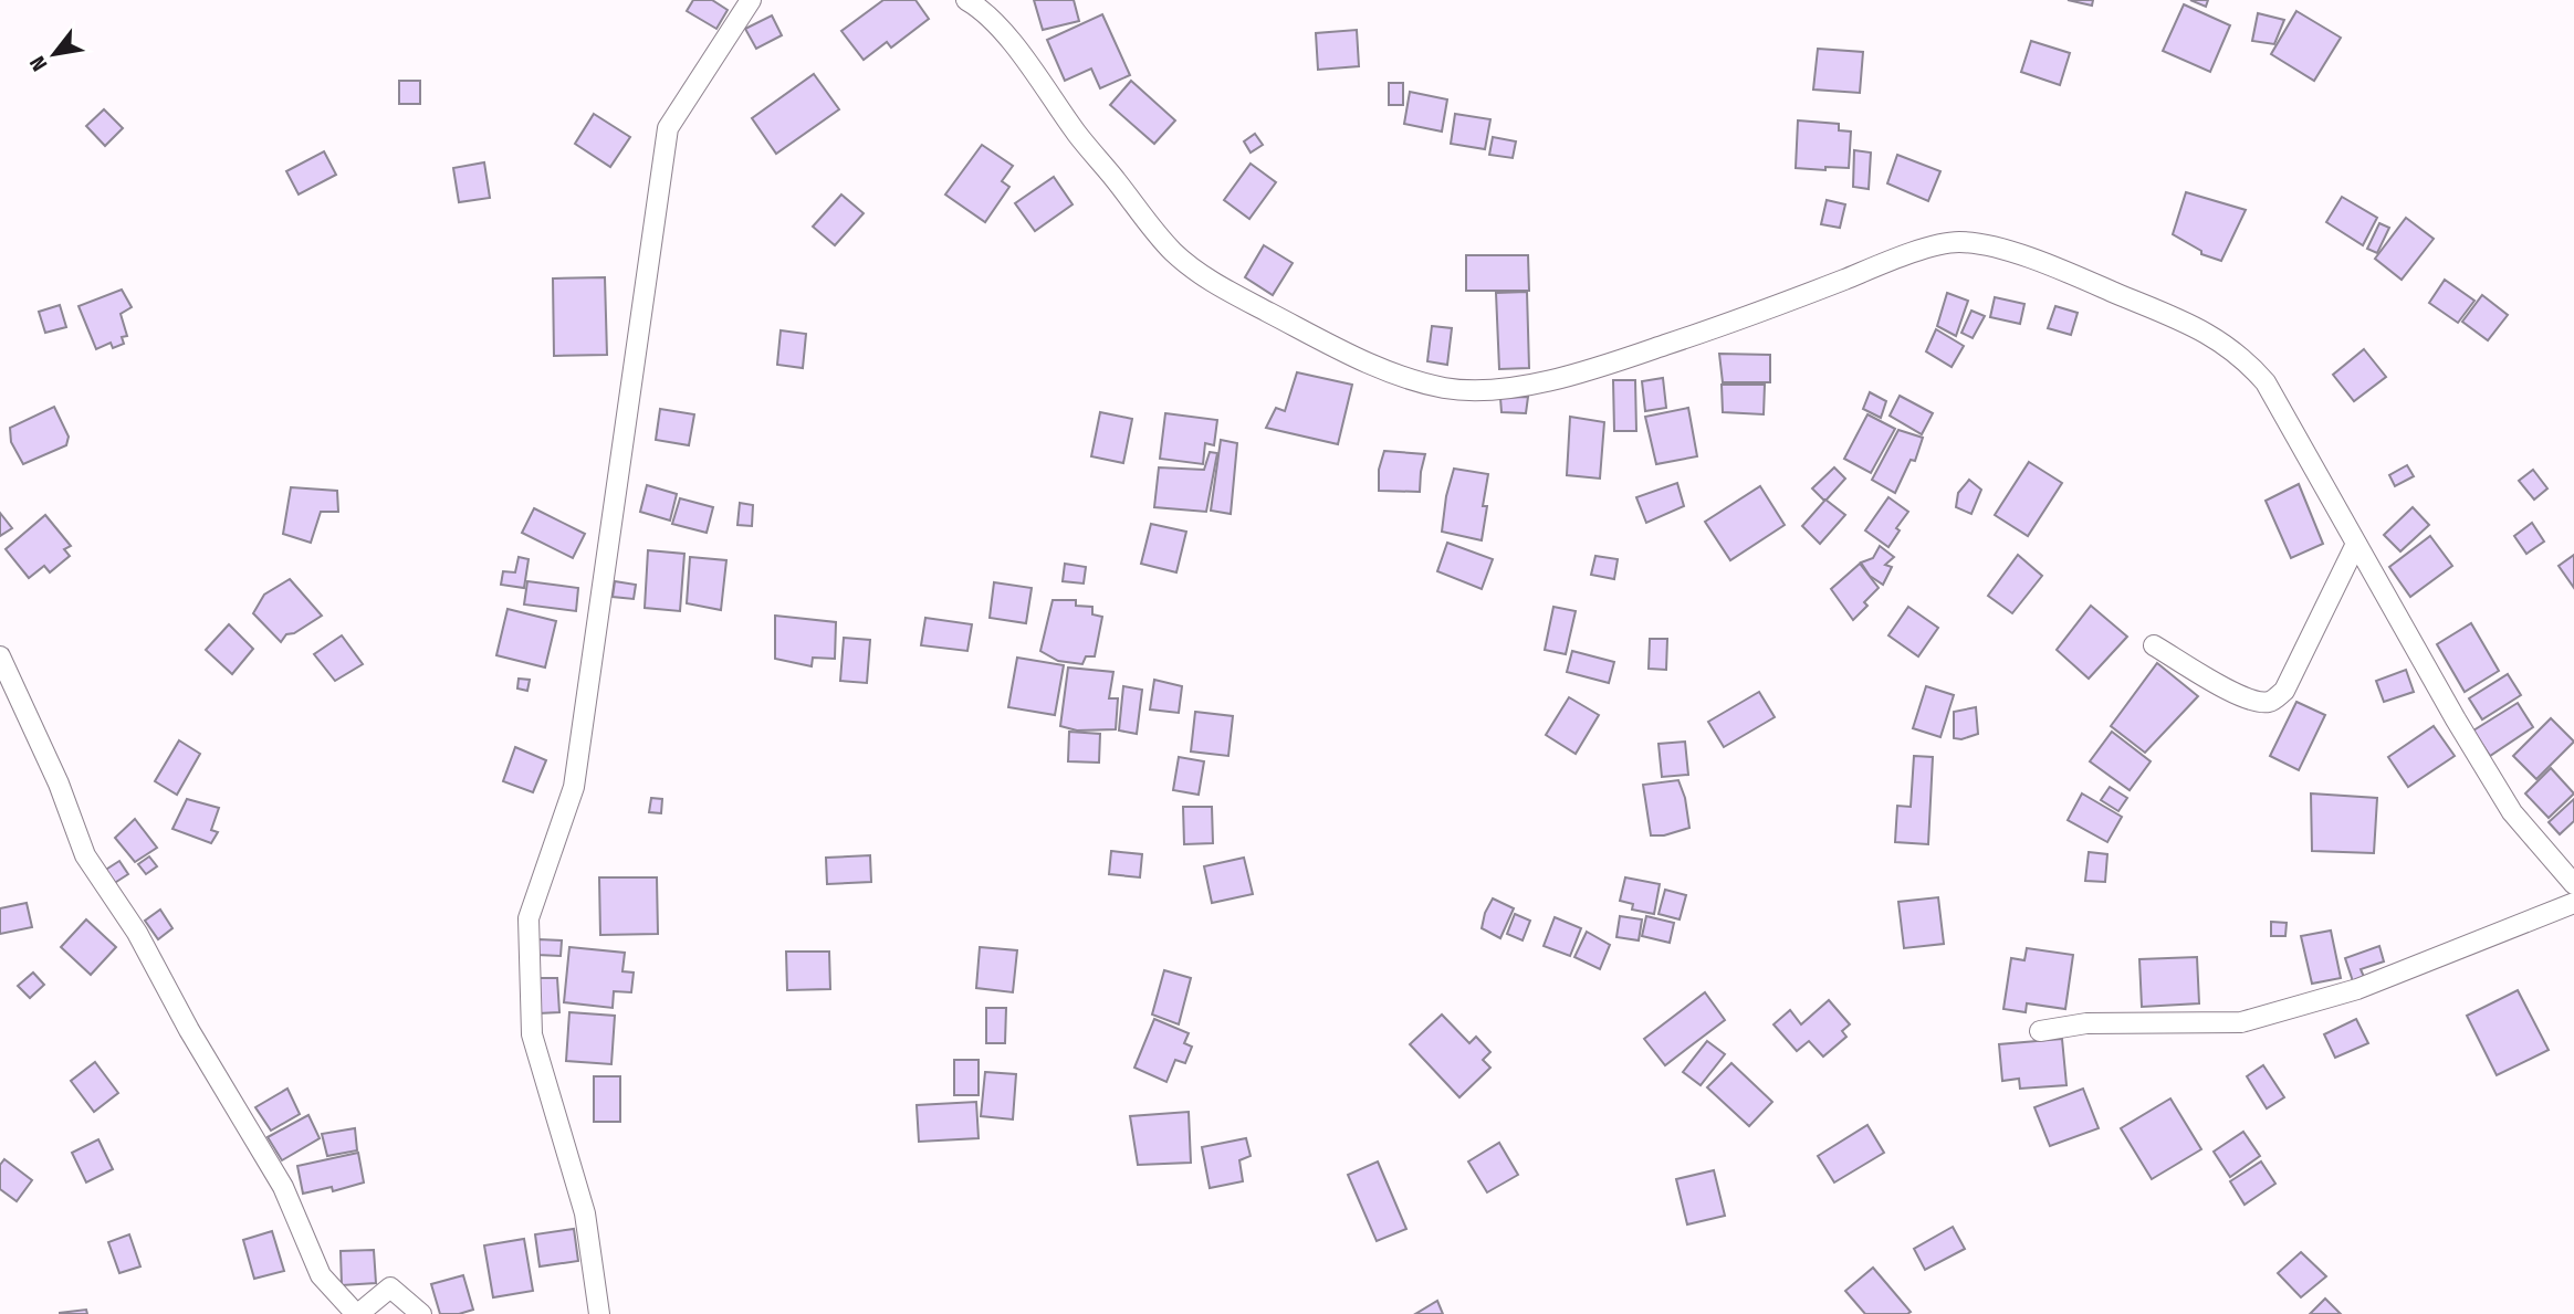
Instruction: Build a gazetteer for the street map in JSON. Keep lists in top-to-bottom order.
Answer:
{
  "north": "bottom left"
}
